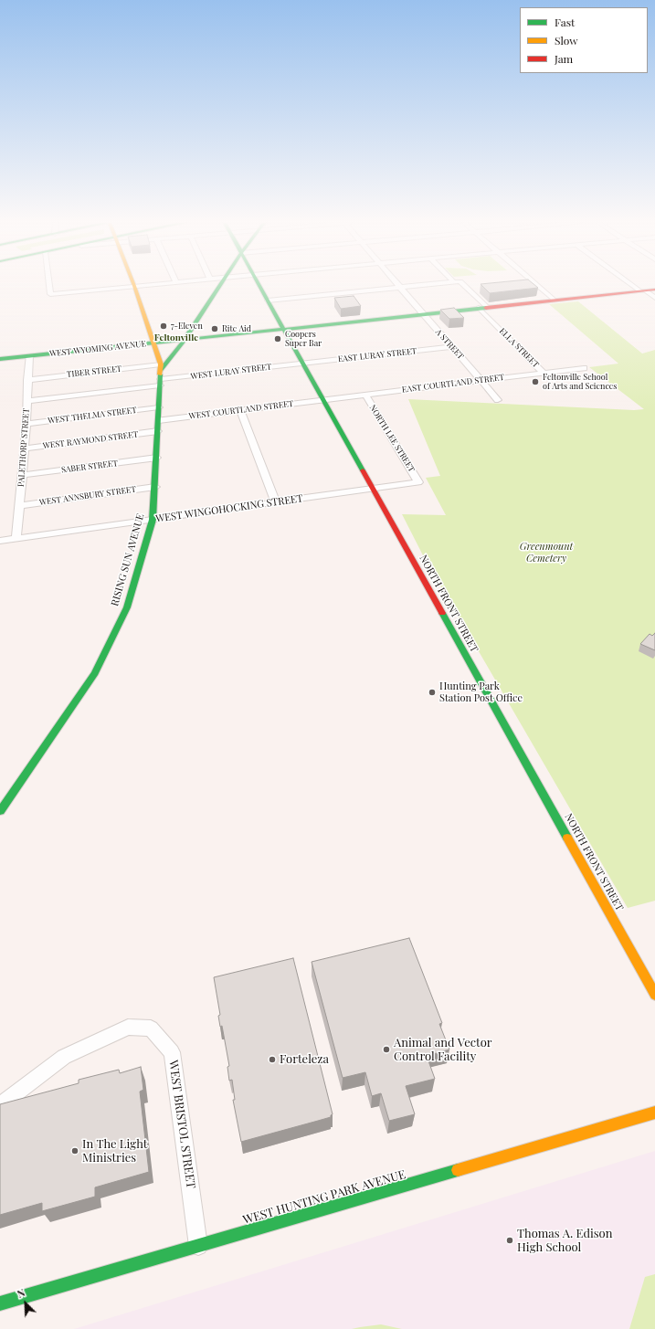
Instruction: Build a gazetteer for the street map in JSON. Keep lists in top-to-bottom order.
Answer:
{
  "streets": {
    "main road": [
      "WEST WYOMING AVENUE",
      "RISING SUN AVENUE",
      "NORTH FRONT STREET",
      "WEST HUNTING PARK AVENUE"
    ],
    "street": [
      "A STREET",
      "ELLA STREET",
      "EAST LURAY STREET",
      "TIBER STREET",
      "WEST LURAY STREET",
      "EAST COURTLAND STREET",
      "WEST COURTLAND STREET",
      "WEST THELMA STREET",
      "NORTH LEE STREET",
      "WEST RAYMOND STREET",
      "PALETHORP STREET",
      "SABER STREET",
      "WEST ANNSBURY STREET",
      "WEST WINGOHOCKING STREET",
      "WEST BRISTOL STREET"
    ]
  },
  "crossings": [
    ["A STREET", "WEST WYOMING AVENUE"],
    ["A STREET", "EAST LURAY STREET"],
    ["A STREET", "EAST COURTLAND STREET"],
    ["ELLA STREET", "WEST WYOMING AVENUE"],
    ["ELLA STREET", "EAST COURTLAND STREET"],
    ["WEST WYOMING AVENUE", "PALETHORP STREET"],
    ["WEST WYOMING AVENUE", "RISING SUN AVENUE"],
    ["WEST WYOMING AVENUE", "NORTH FRONT STREET"],
    ["EAST LURAY STREET", "WEST LURAY STREET"],
    ["EAST LURAY STREET", "NORTH FRONT STREET"],
    ["TIBER STREET", "PALETHORP STREET"],
    ["TIBER STREET", "RISING SUN AVENUE"],
    ["WEST LURAY STREET", "PALETHORP STREET"],
    ["WEST LURAY STREET", "RISING SUN AVENUE"],
    ["WEST LURAY STREET", "NORTH FRONT STREET"],
    ["EAST COURTLAND STREET", "WEST COURTLAND STREET"],
    ["EAST COURTLAND STREET", "NORTH LEE STREET"],
    ["EAST COURTLAND STREET", "NORTH FRONT STREET"],
    ["WEST COURTLAND STREET", "RISING SUN AVENUE"],
    ["WEST COURTLAND STREET", "NORTH FRONT STREET"],
    ["WEST THELMA STREET", "PALETHORP STREET"],
    ["WEST THELMA STREET", "RISING SUN AVENUE"],
    ["NORTH LEE STREET", "WEST WINGOHOCKING STREET"],
    ["WEST RAYMOND STREET", "PALETHORP STREET"],
    ["WEST RAYMOND STREET", "RISING SUN AVENUE"],
    ["PALETHORP STREET", "SABER STREET"],
    ["PALETHORP STREET", "WEST ANNSBURY STREET"],
    ["PALETHORP STREET", "WEST WINGOHOCKING STREET"],
    ["SABER STREET", "RISING SUN AVENUE"],
    ["WEST ANNSBURY STREET", "RISING SUN AVENUE"],
    ["WEST WINGOHOCKING STREET", "RISING SUN AVENUE"],
    ["WEST WINGOHOCKING STREET", "NORTH FRONT STREET"],
    ["WEST BRISTOL STREET", "WEST HUNTING PARK AVENUE"]
  ],
  "districts": ["Feltonville"],
  "parks": ["Greenmount Cemetery"],
  "places": [
    "7-Eleven",
    "Rite Aid",
    "Coopers Super Bar",
    "Feltonville School of Arts and Sciences",
    "Hunting Park Station Post Office",
    "Animal and Vector Control Facility",
    "Forteleza",
    "In The Light Ministries",
    "Thomas A. Edison High School"
  ],
  "legend": ["Fast", "Slow", "Jam"],
  "north": "top left"
}
